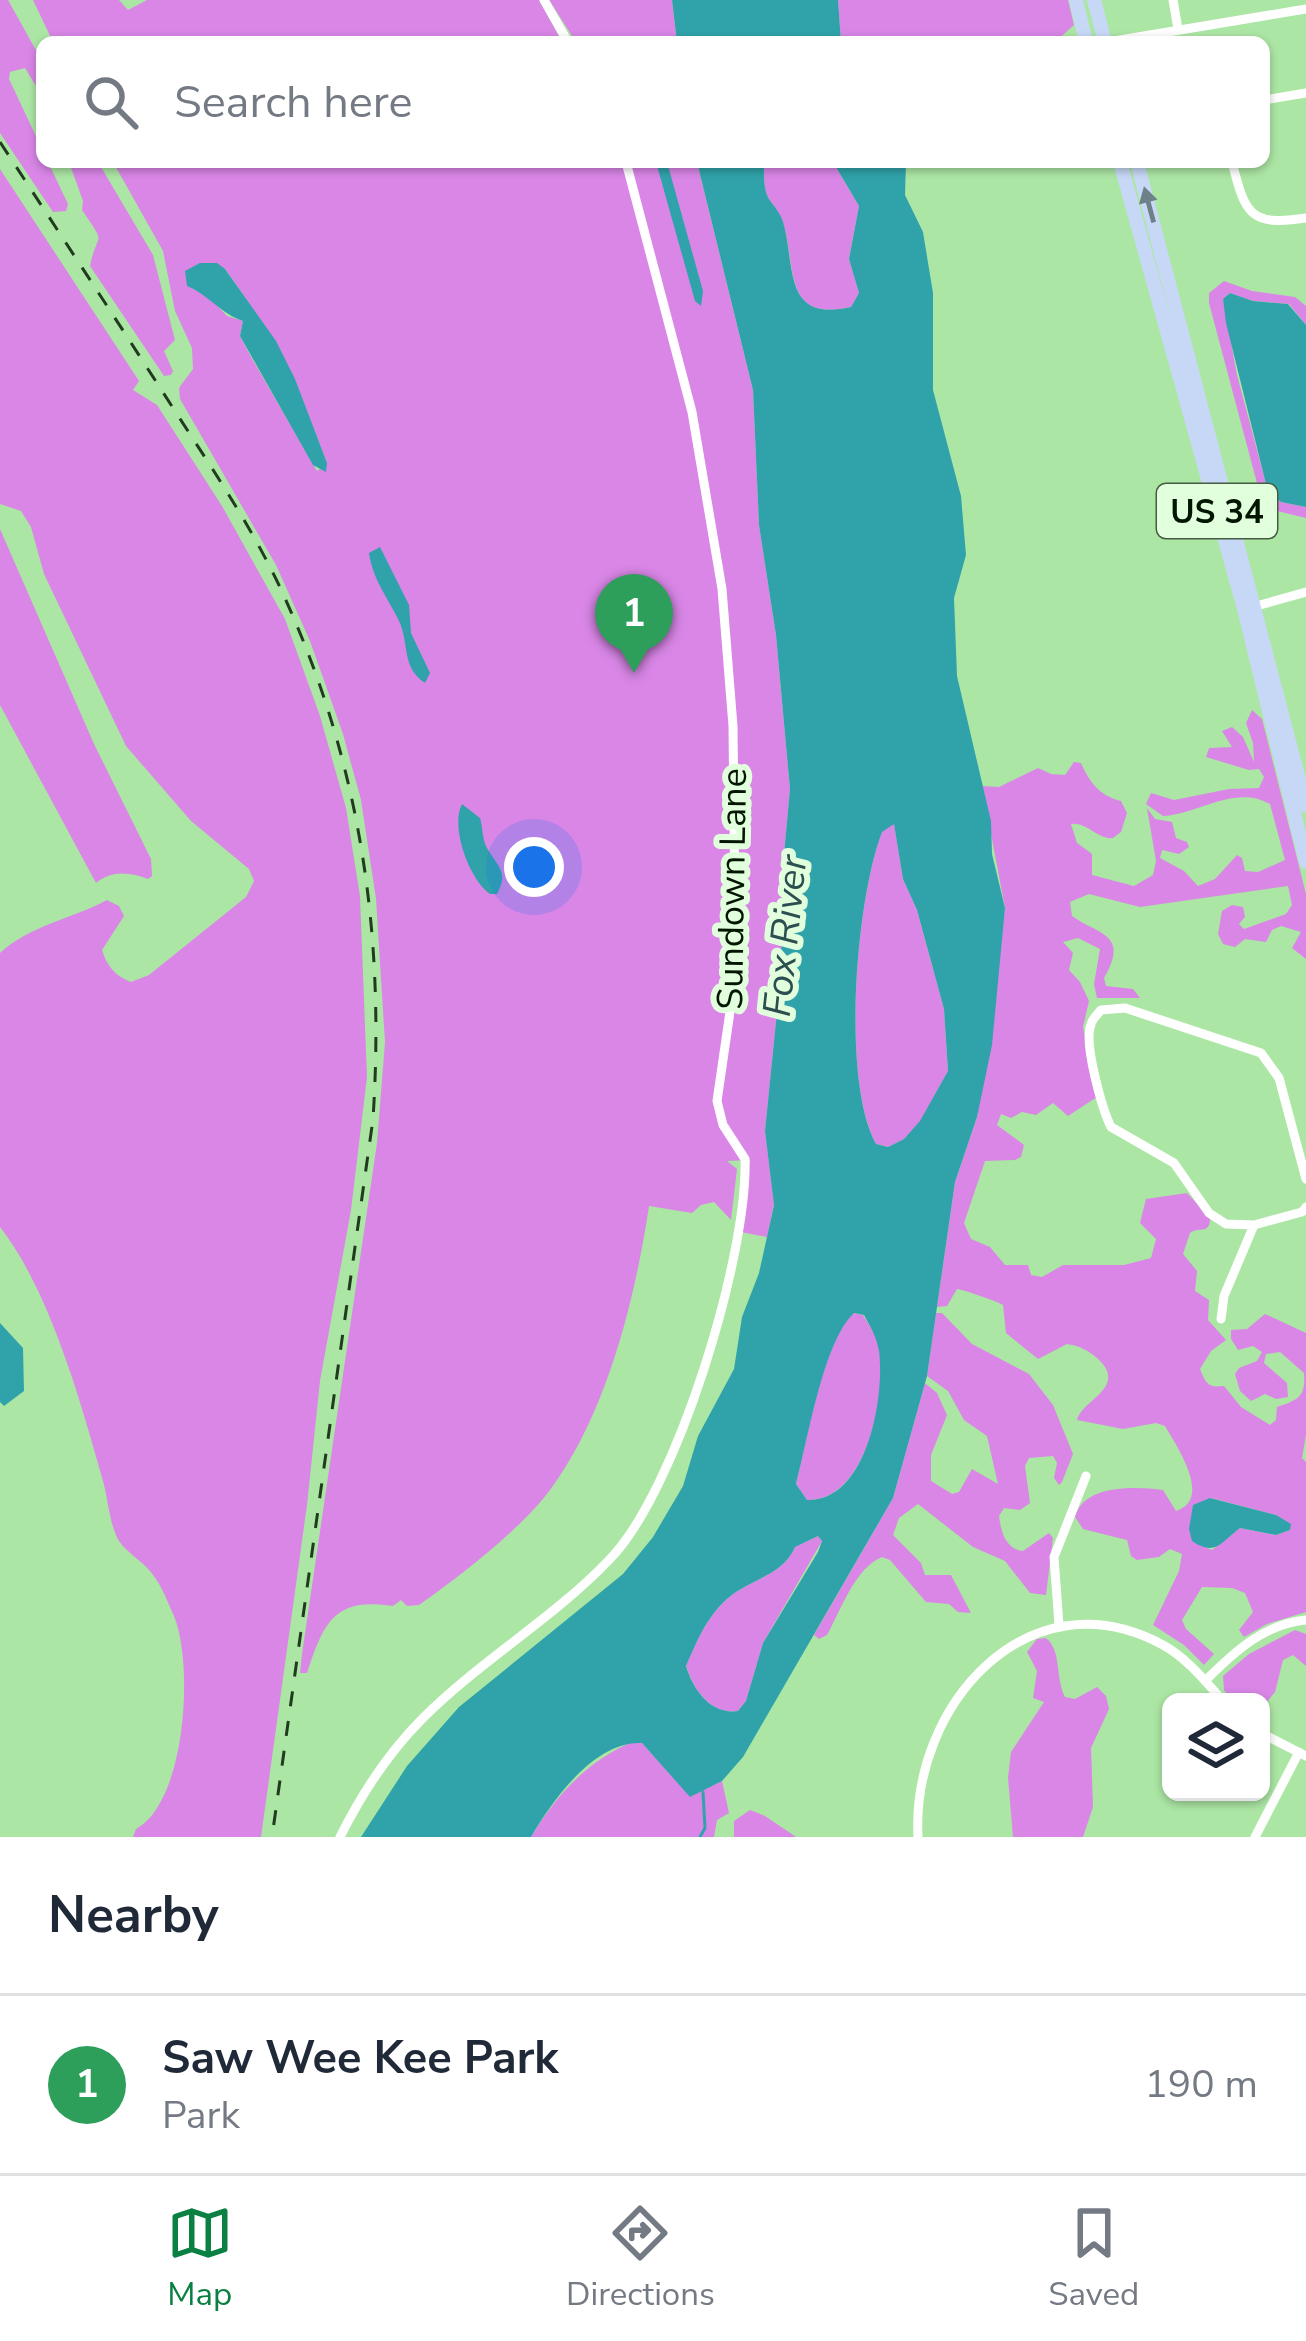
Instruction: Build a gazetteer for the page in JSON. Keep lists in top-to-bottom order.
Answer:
{
  "streets": {
    "main road": ["US 34"],
    "street": ["Sundown Lane"]
  },
  "water": ["Fox River"],
  "page": {
    "search": "Search here",
    "pins": "1",
    "heading": "Nearby",
    "list": [
      {
        "mark": "1",
        "name": "Saw Wee Kee Park",
        "note": "Park",
        "value": "190 m"
      }
    ],
    "nav": ["Map", "Directions", "Saved"]
  }
}
